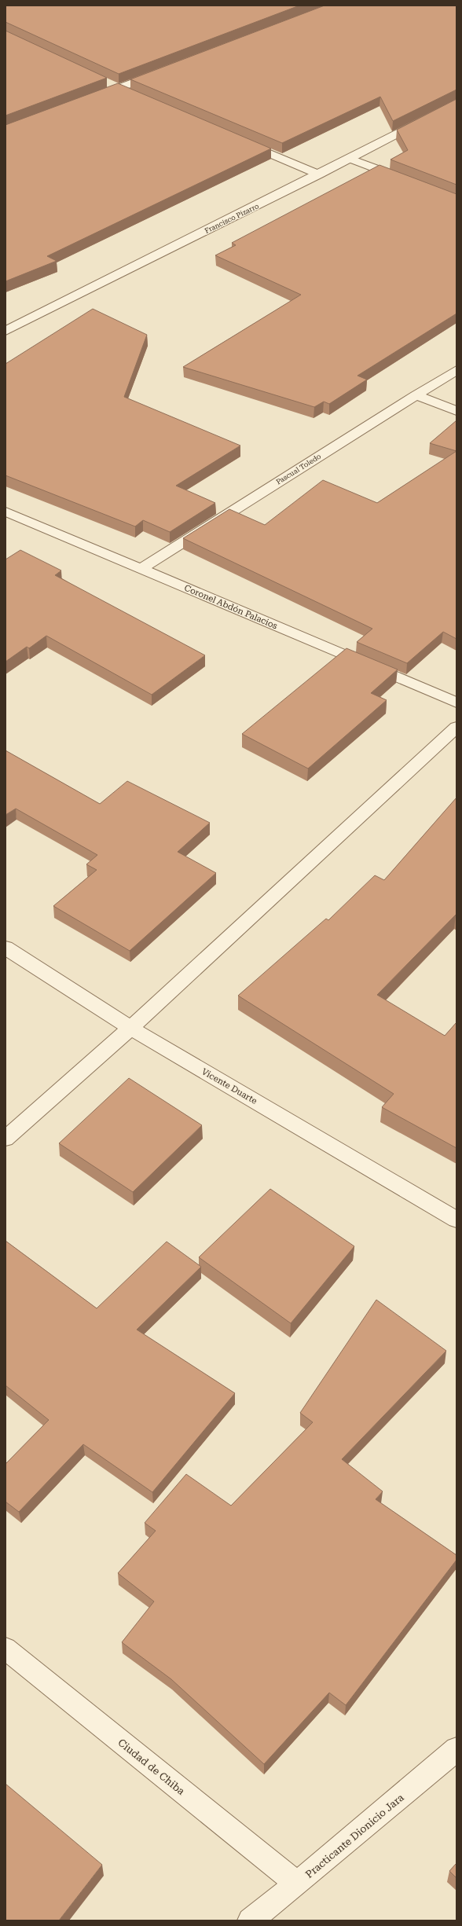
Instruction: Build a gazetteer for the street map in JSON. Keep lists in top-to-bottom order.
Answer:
{
  "streets": {
    "street": [
      "Francisco Pizarro",
      "Pascual Toledo",
      "Coronel Abdón Palacios",
      "Vicente Duarte",
      "Ciudad de Chiba",
      "Practicante Dionicio Jara"
    ]
  },
  "crossings": [
    ["Pascual Toledo", "Coronel Abdón Palacios"],
    ["Ciudad de Chiba", "Practicante Dionicio Jara"]
  ]
}
